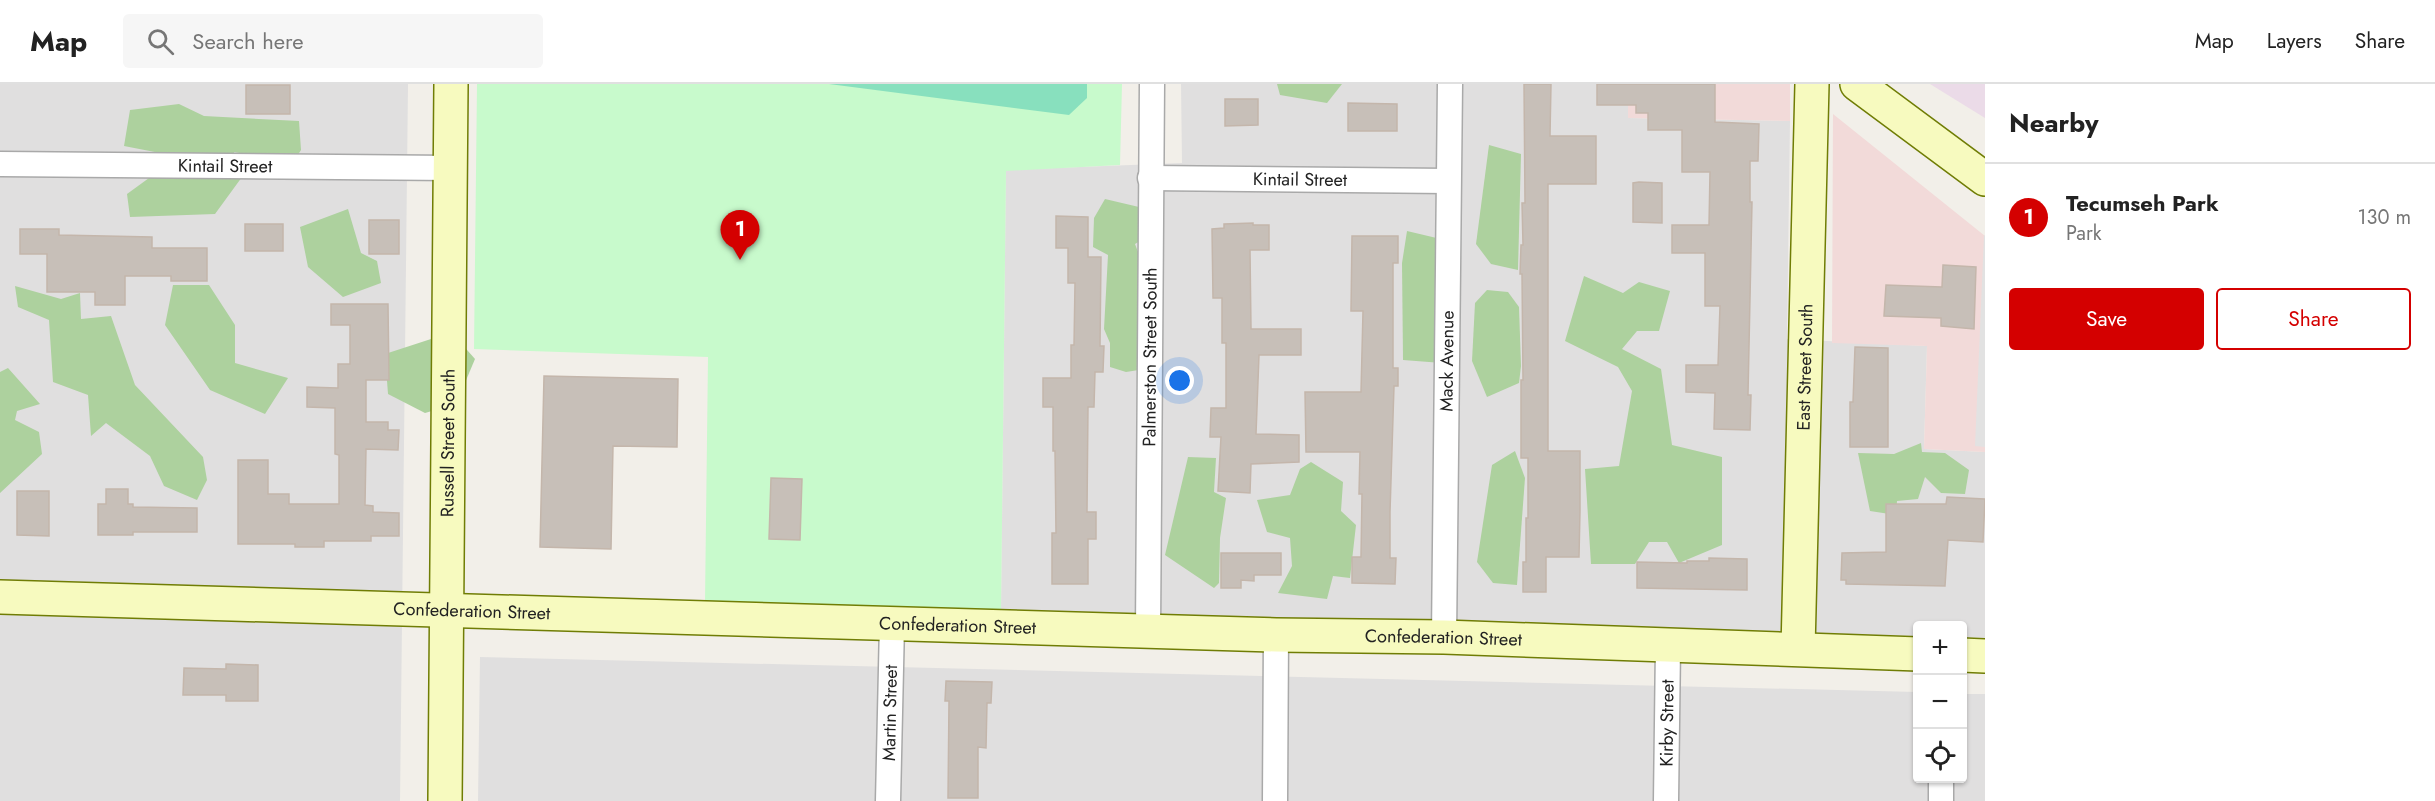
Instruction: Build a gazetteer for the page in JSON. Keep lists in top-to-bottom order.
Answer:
{
  "streets": {
    "main road": ["East Street South", "Russell Street South", "Confederation Street"],
    "street": [
      "Kintail Street",
      "Palmerston Street South",
      "Mack Avenue",
      "Martin Street",
      "Kirby Street"
    ]
  },
  "crossings": [
    ["Kintail Street", "Palmerston Street South"],
    ["Kintail Street", "Mack Avenue"],
    ["Kintail Street", "Russell Street South"],
    ["Palmerston Street South", "Confederation Street"],
    ["Mack Avenue", "Confederation Street"],
    ["East Street South", "Confederation Street"],
    ["Russell Street South", "Confederation Street"],
    ["Confederation Street", "Martin Street"],
    ["Confederation Street", "Kirby Street"]
  ],
  "page": {
    "header": "Map",
    "search": "Search here",
    "nav": ["Map", "Layers", "Share"],
    "heading": "Nearby",
    "list": [
      {
        "mark": "1",
        "name": "Tecumseh Park",
        "note": "Park",
        "value": "130 m"
      }
    ],
    "pins": "1",
    "buttons": ["Save", "Share"],
    "map_buttons": ["+", "−"]
  }
}
